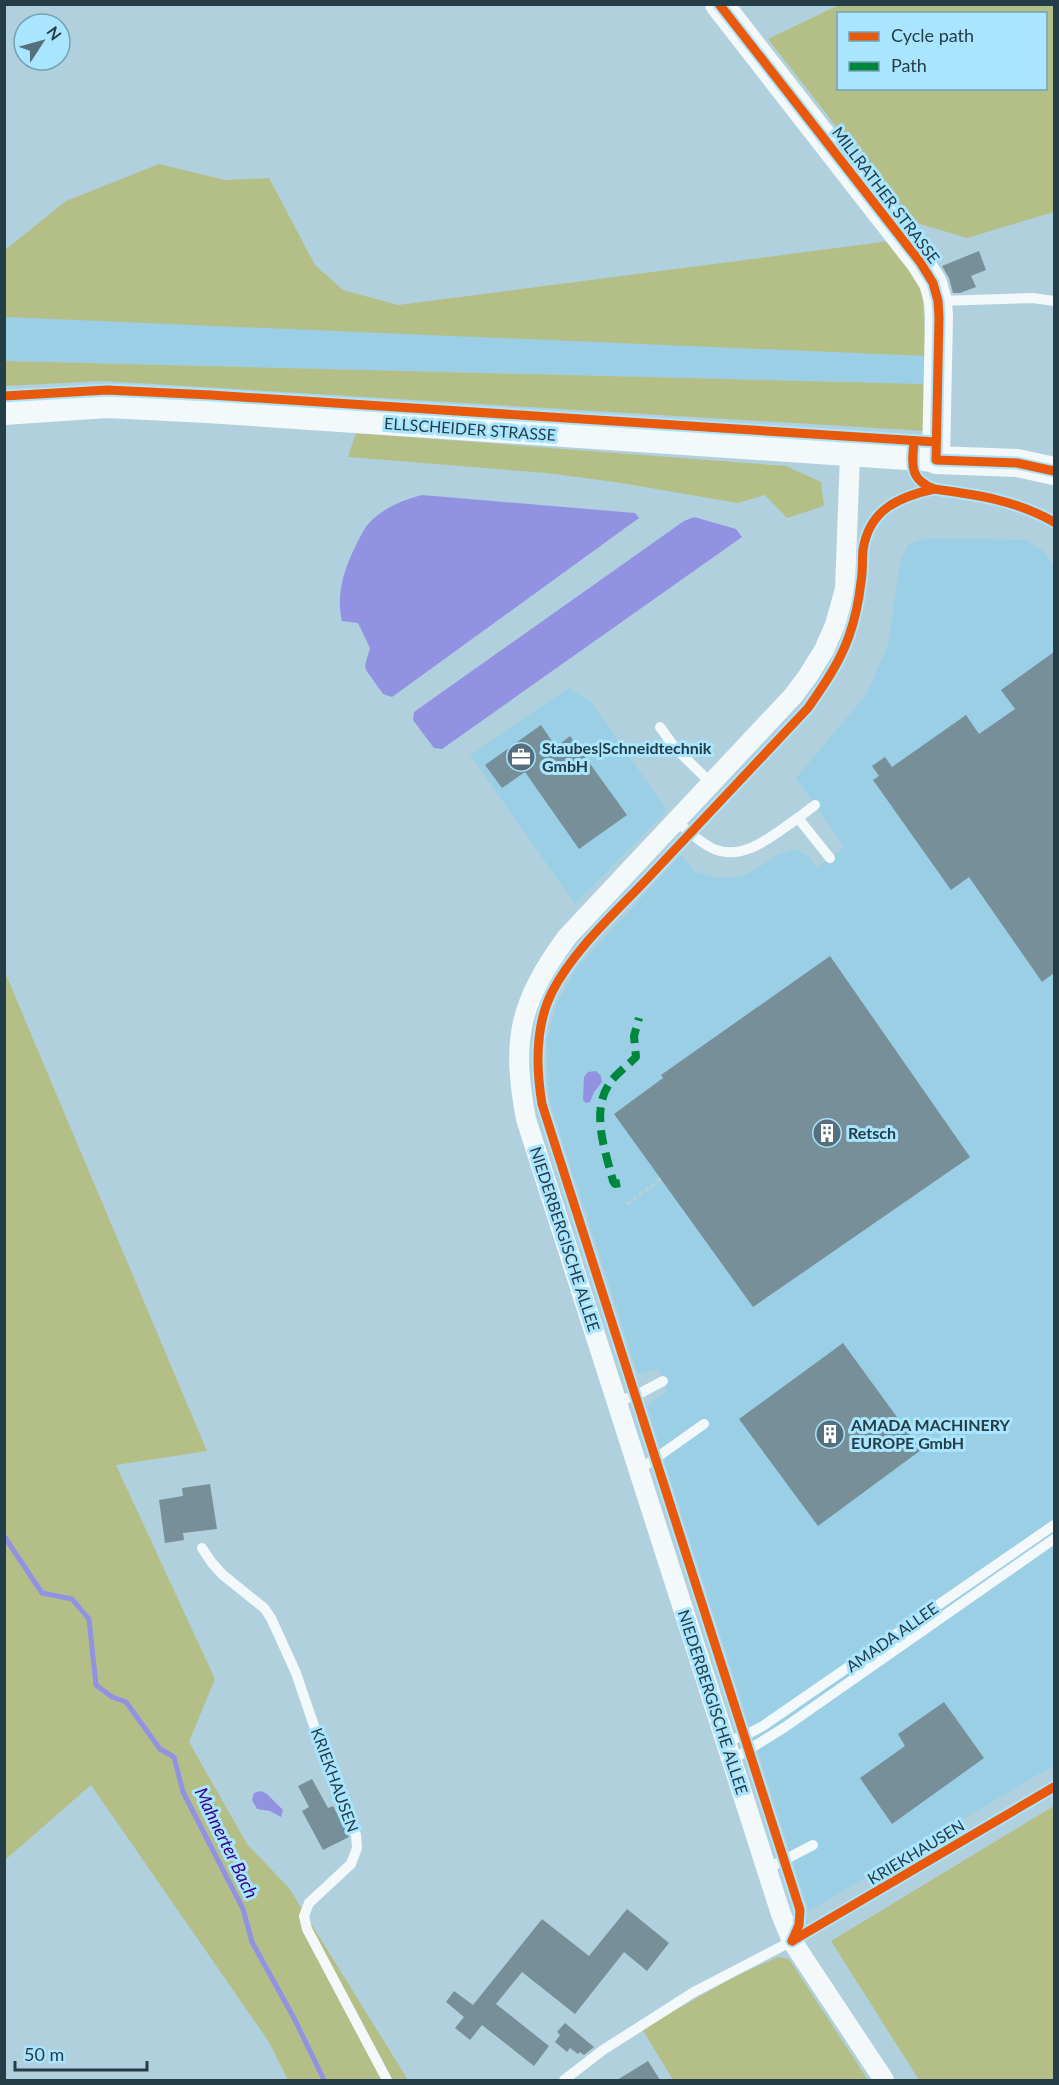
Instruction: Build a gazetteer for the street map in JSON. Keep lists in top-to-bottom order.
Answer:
{
  "streets": {
    "main road": ["MILLRATHER STRASSE"],
    "street": ["ELLSCHEIDER STRASSE", "NIEDERBERGISCHE ALLEE"],
    "lane": ["AMADA ALLEE", "KRIEKHAUSEN"]
  },
  "crossings": [
    ["MILLRATHER STRASSE", "ELLSCHEIDER STRASSE"],
    ["ELLSCHEIDER STRASSE", "NIEDERBERGISCHE ALLEE"],
    ["NIEDERBERGISCHE ALLEE", "AMADA ALLEE"]
  ],
  "water": ["Mahnerter Bach"],
  "places": {
    "office": ["Staubes|Schneidtechnik GmbH"],
    "building": ["Retsch", "AMADA MACHINERY EUROPE GmbH"]
  },
  "legend": ["Cycle path", "Path"],
  "scale_bar": "50 m",
  "north": "top right"
}
